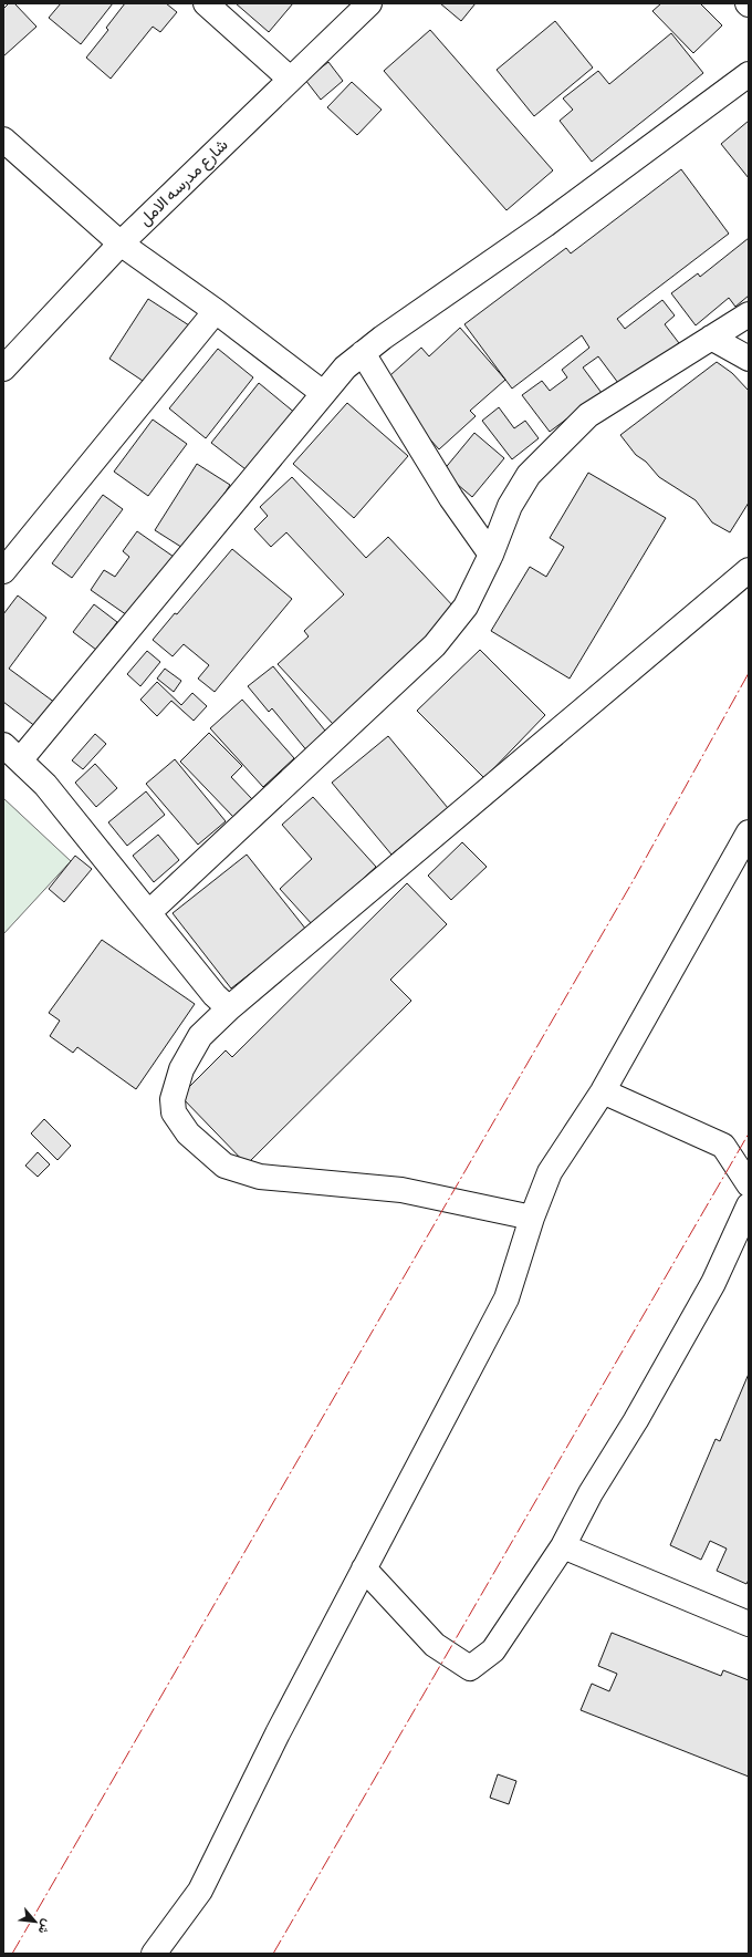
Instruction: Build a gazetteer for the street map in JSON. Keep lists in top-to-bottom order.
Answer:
{
  "streets": {
    "street": ["شارع مدرسه الامل"]
  },
  "north": "bottom right"
}
